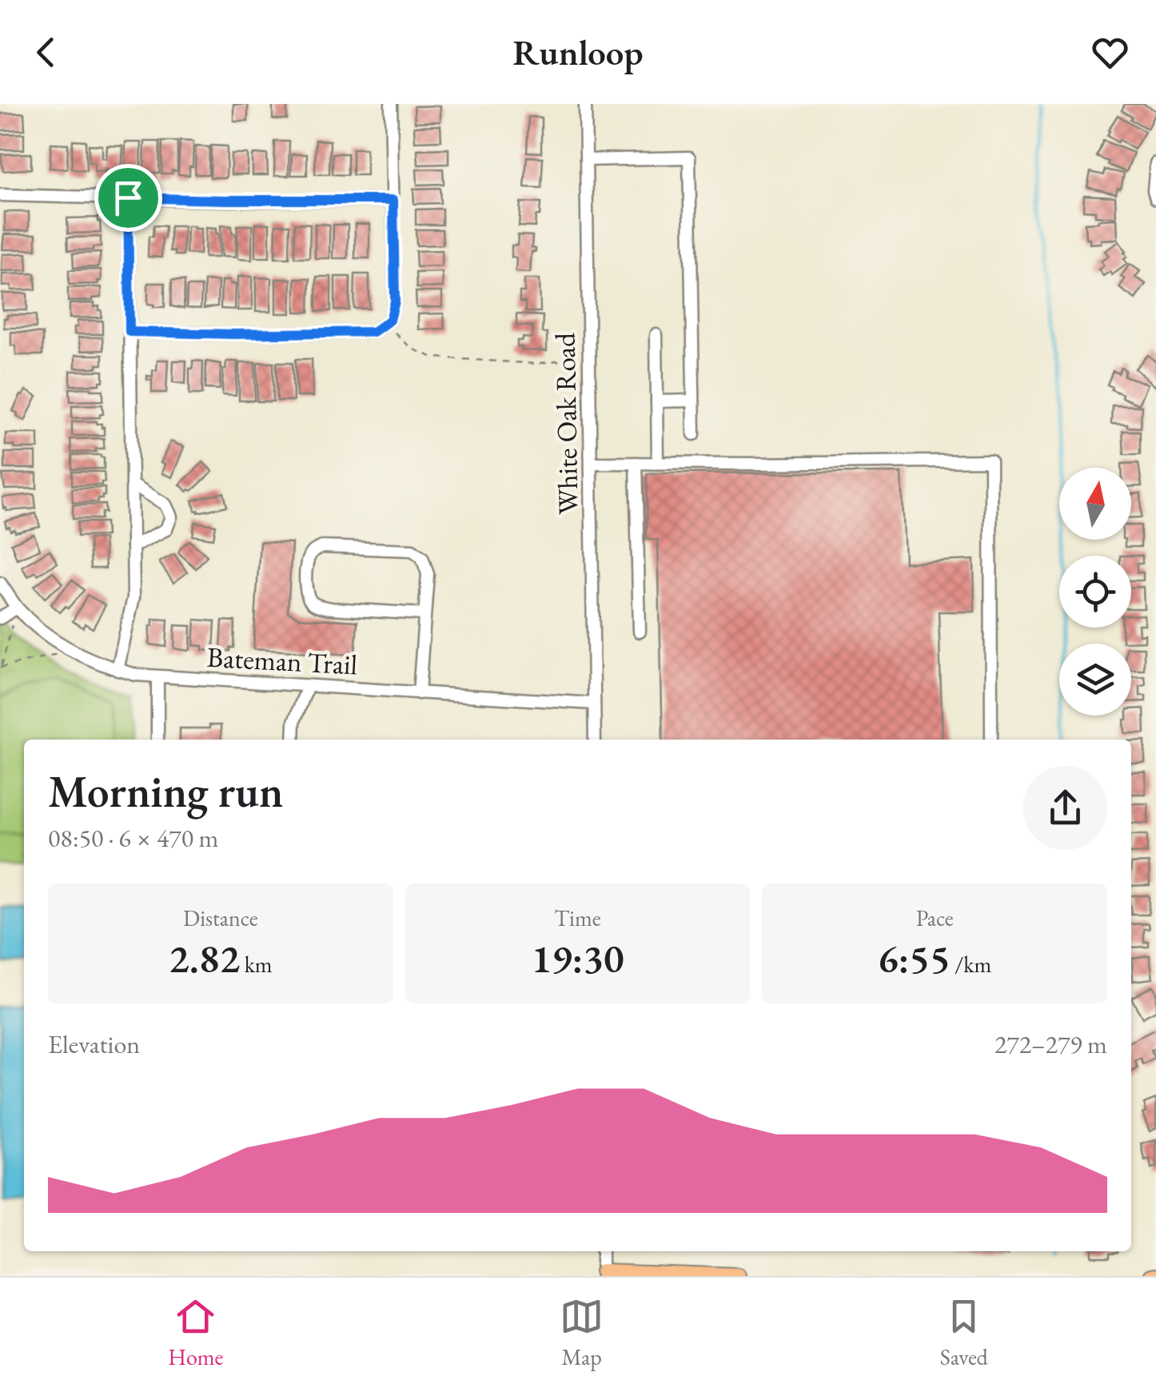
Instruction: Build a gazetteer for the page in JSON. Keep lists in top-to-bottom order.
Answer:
{
  "streets": {
    "street": ["White Oak Road", "Bateman Trail"]
  },
  "crossings": [
    ["White Oak Road", "Bateman Trail"]
  ],
  "north": "top",
  "page": {
    "header": "Runloop",
    "heading": ["Morning run", "08:50 · 6 × 470 m"],
    "stats": [
      ["Distance", "2.82 km"],
      ["Time", "19:30"],
      ["Pace", "6:55 /km"]
    ],
    "chart": ["Elevation", "272–279 m"],
    "tabs": ["Home", "Map", "Saved"]
  }
}
